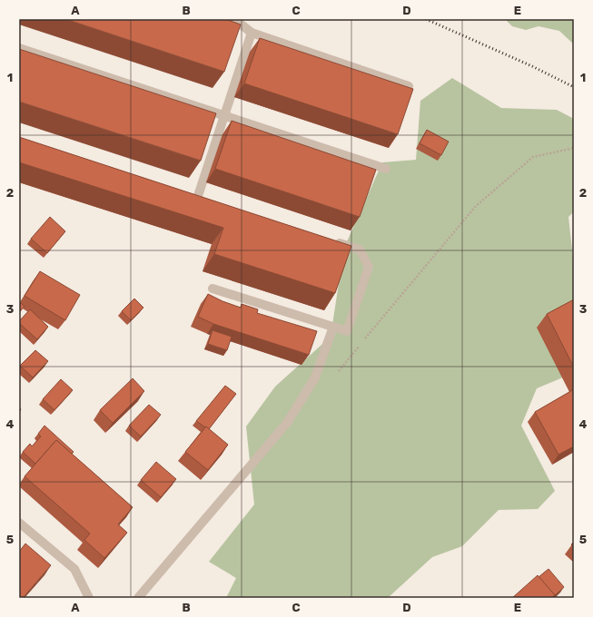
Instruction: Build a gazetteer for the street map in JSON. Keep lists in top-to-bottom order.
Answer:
{
  "grid": {
    "columns": [
      "A",
      "B",
      "C",
      "D",
      "E"
    ],
    "rows": [
      "1",
      "2",
      "3",
      "4",
      "5"
    ]
  }
}
